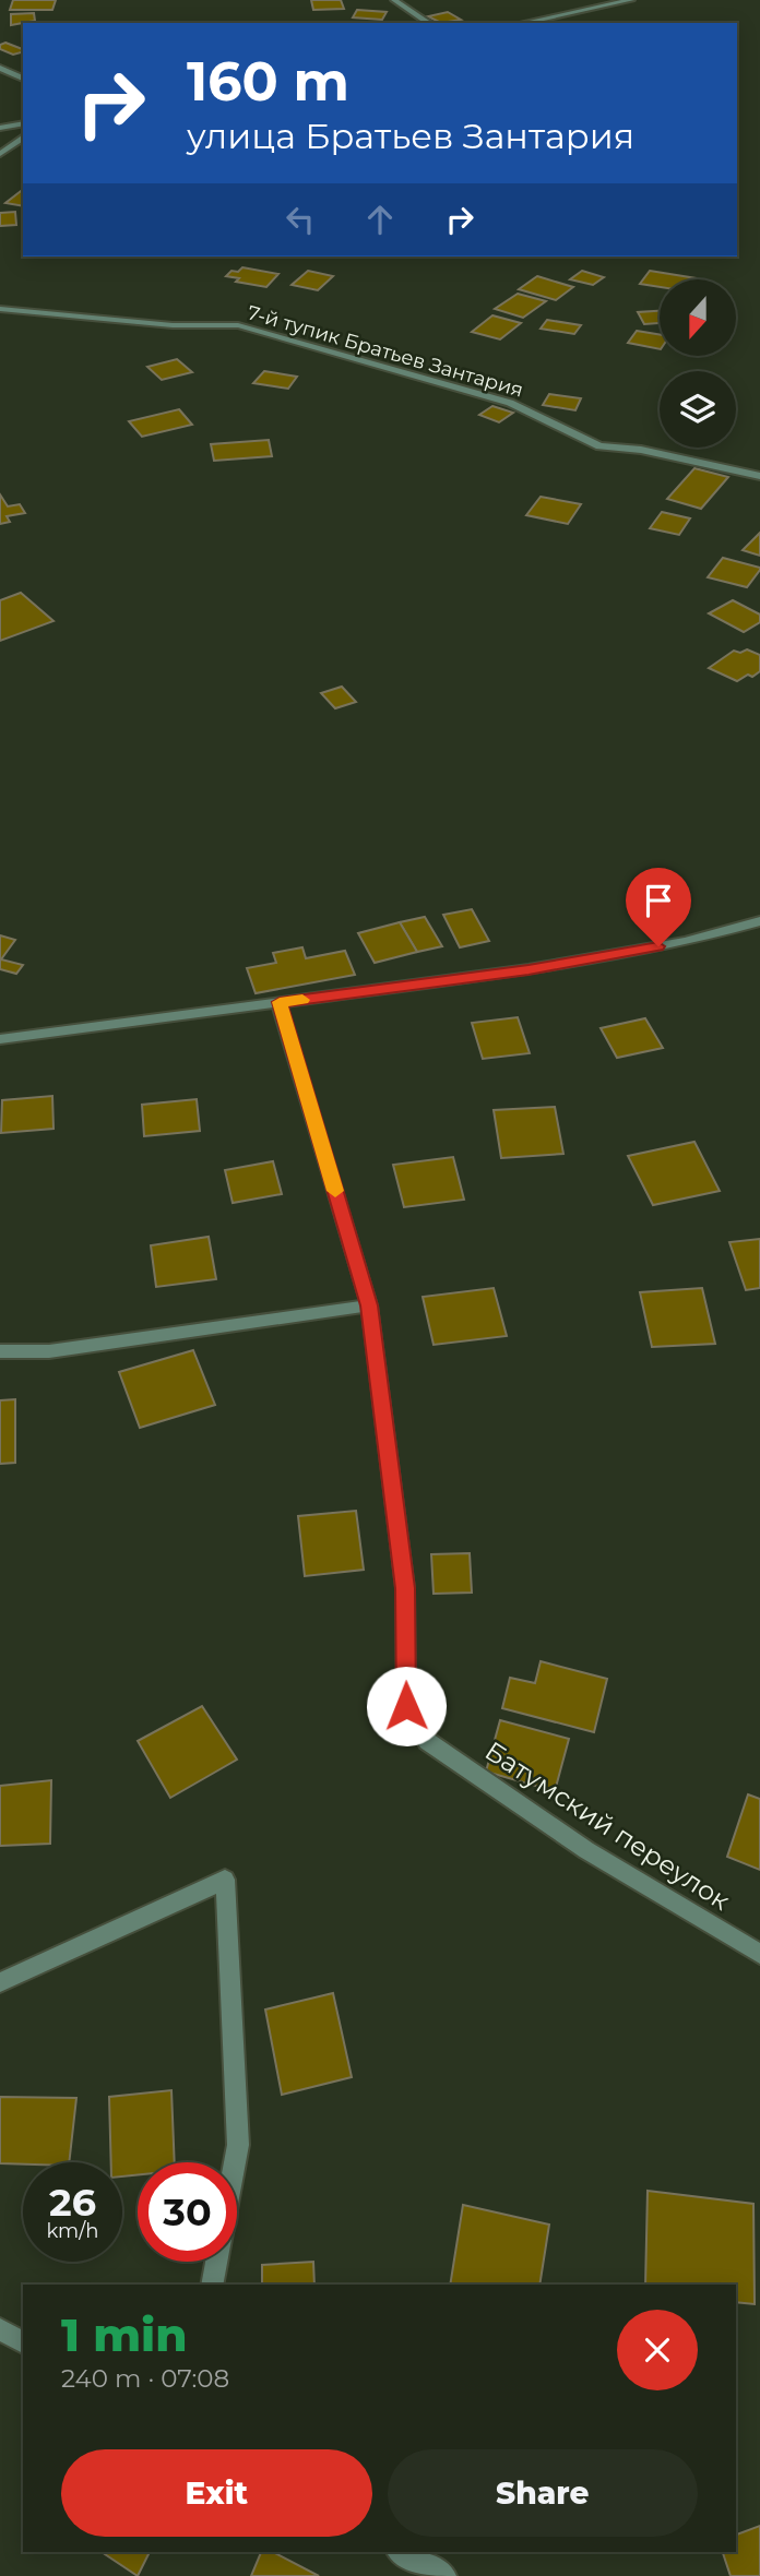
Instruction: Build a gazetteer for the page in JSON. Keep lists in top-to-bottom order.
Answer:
{
  "streets": {
    "street": ["7-й тупик Братьев Зантария", "Батумский переулок"]
  },
  "north": "bottom",
  "page": {
    "turn": ["160 m", "улица Братьев Зантария"],
    "speed": "26 km/h",
    "limit": "30",
    "heading": ["1 min", "240 m · 07:08"],
    "buttons": ["Exit", "Share"]
  }
}
